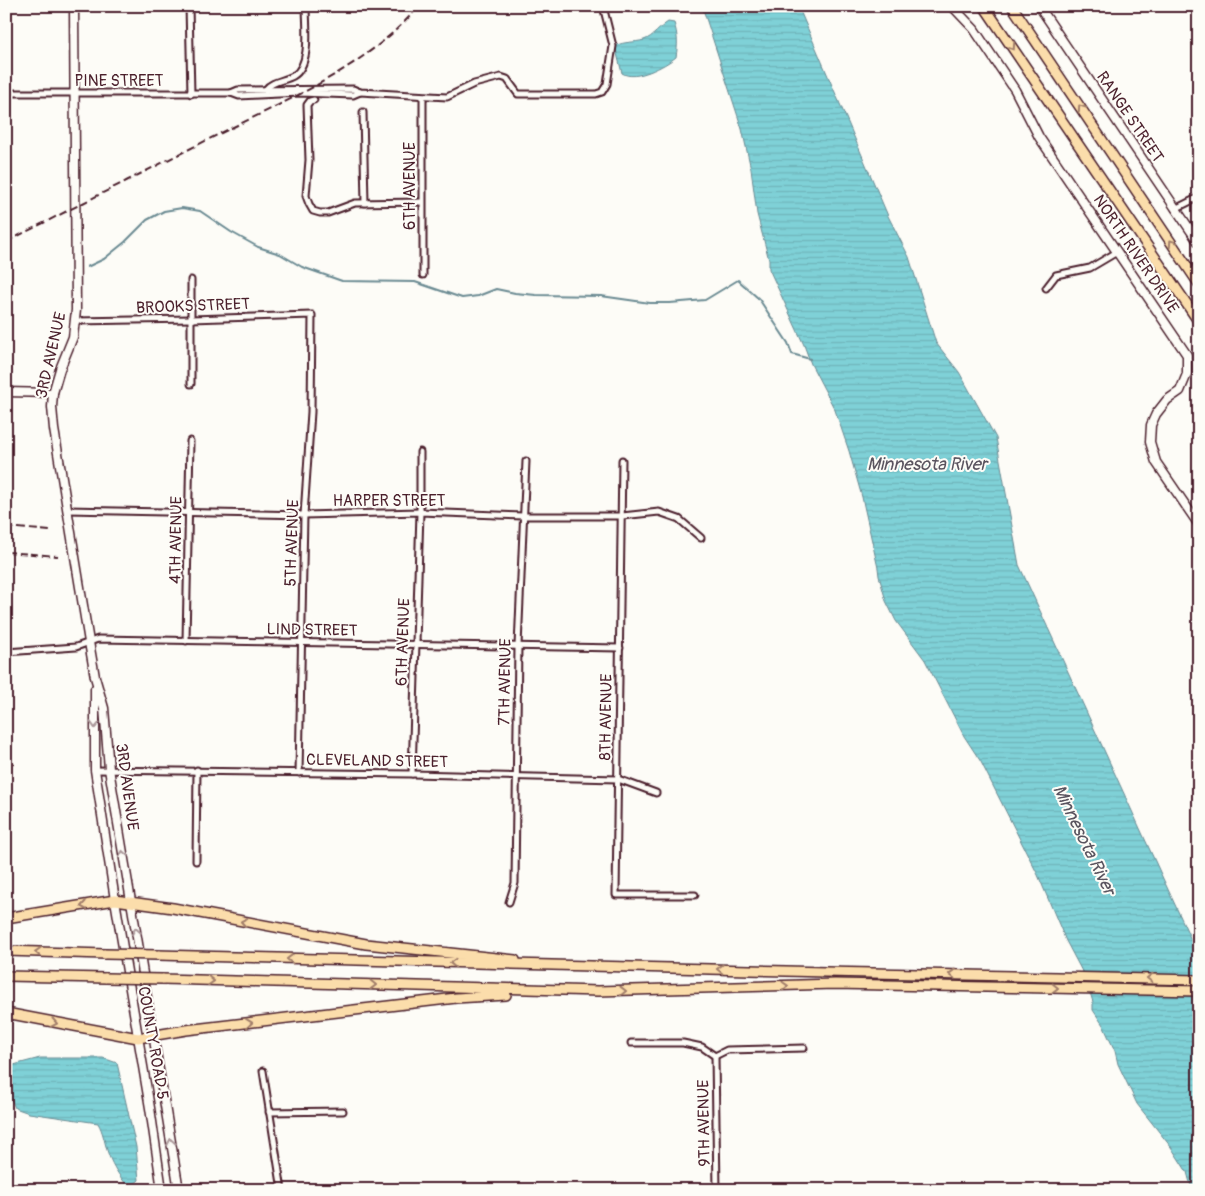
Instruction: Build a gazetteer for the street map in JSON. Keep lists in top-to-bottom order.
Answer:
{
  "streets": {
    "street": [
      "PINE STREET",
      "RANGE STREET",
      "6TH AVENUE",
      "NORTH RIVER DRIVE",
      "BROOKS STREET",
      "3RD AVENUE",
      "HARPER STREET",
      "4TH AVENUE",
      "5TH AVENUE",
      "LIND STREET",
      "7TH AVENUE",
      "8TH AVENUE",
      "CLEVELAND STREET",
      "COUNTY ROAD 5",
      "9TH AVENUE"
    ]
  },
  "crossings": [
    ["PINE STREET", "6TH AVENUE"],
    ["PINE STREET", "3RD AVENUE"],
    ["6TH AVENUE", "HARPER STREET"],
    ["6TH AVENUE", "LIND STREET"],
    ["6TH AVENUE", "CLEVELAND STREET"],
    ["BROOKS STREET", "3RD AVENUE"],
    ["BROOKS STREET", "5TH AVENUE"],
    ["3RD AVENUE", "HARPER STREET"],
    ["3RD AVENUE", "LIND STREET"],
    ["3RD AVENUE", "CLEVELAND STREET"],
    ["3RD AVENUE", "COUNTY ROAD 5"],
    ["HARPER STREET", "4TH AVENUE"],
    ["HARPER STREET", "5TH AVENUE"],
    ["HARPER STREET", "7TH AVENUE"],
    ["HARPER STREET", "8TH AVENUE"],
    ["4TH AVENUE", "LIND STREET"],
    ["5TH AVENUE", "LIND STREET"],
    ["5TH AVENUE", "CLEVELAND STREET"],
    ["LIND STREET", "7TH AVENUE"],
    ["LIND STREET", "8TH AVENUE"],
    ["7TH AVENUE", "CLEVELAND STREET"],
    ["8TH AVENUE", "CLEVELAND STREET"]
  ],
  "water": ["Minnesota River"]
}
